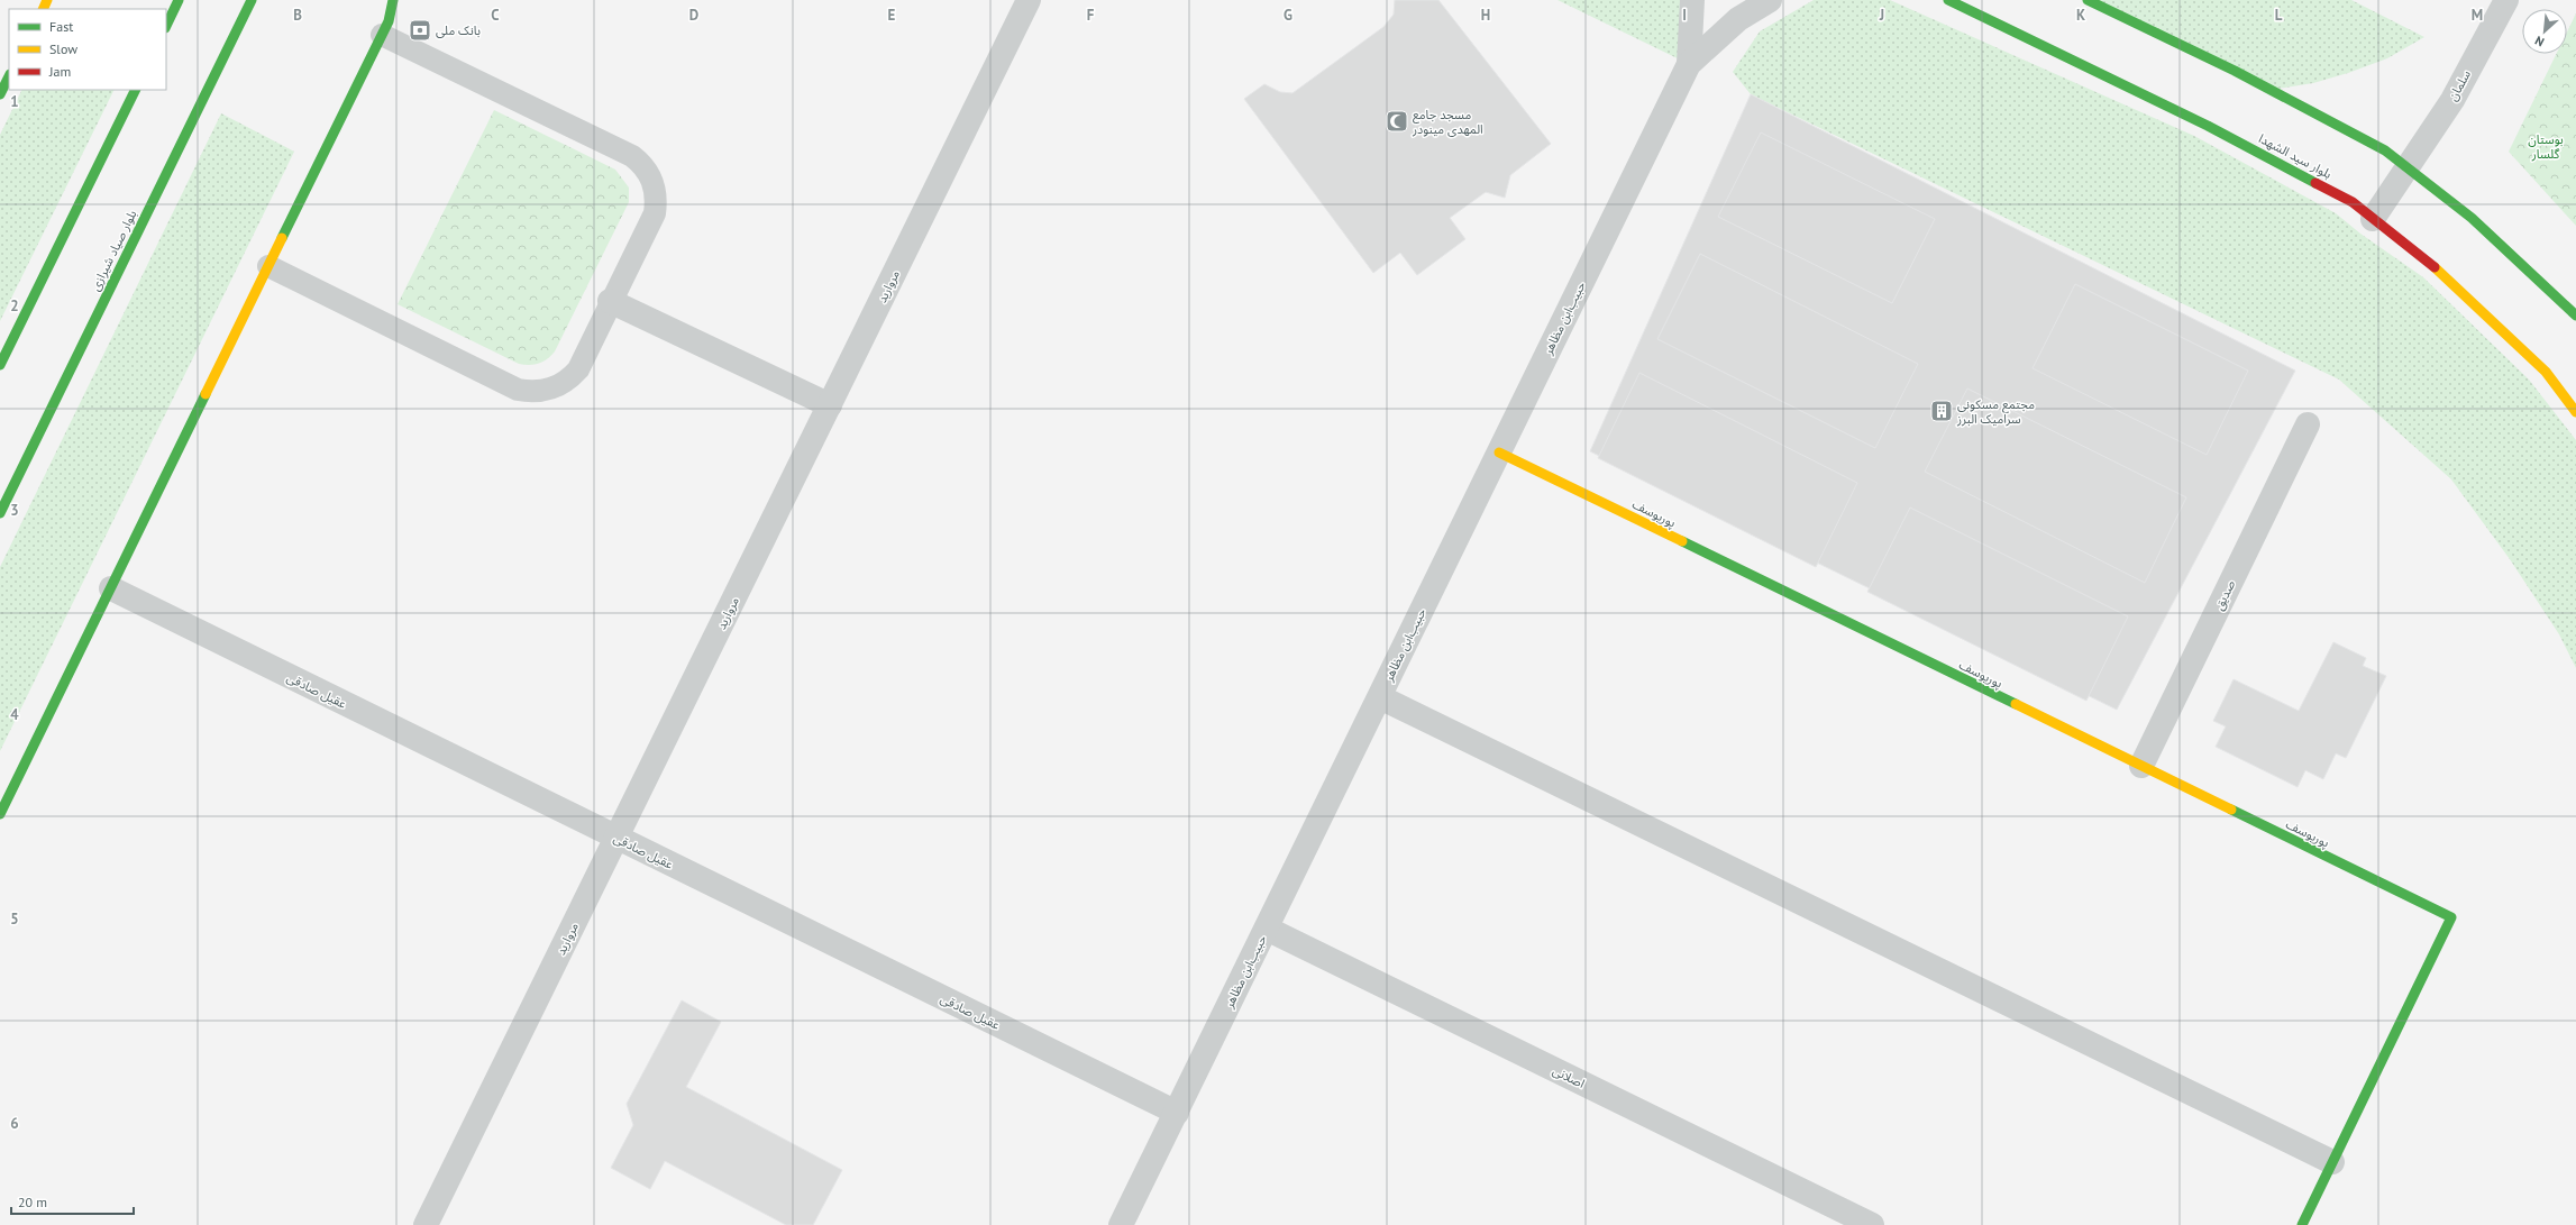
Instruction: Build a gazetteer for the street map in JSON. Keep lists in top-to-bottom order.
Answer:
{
  "streets": {
    "main road": ["بلوار سید الشهدا", "بلوار صیاد شیرازی", "پوریوسف"],
    "street": [
      "سلمان",
      "مروارید",
      "حبیب‌ابن مظاهر",
      "صدیق",
      "عقیل صادقی",
      "اصلانی"
    ]
  },
  "crossings": [
    ["سلمان", "بلوار سید الشهدا"],
    ["مروارید", "عقیل صادقی"],
    ["حبیب‌ابن مظاهر", "پوریوسف"],
    ["حبیب‌ابن مظاهر", "عقیل صادقی"],
    ["حبیب‌ابن مظاهر", "اصلانی"],
    ["پوریوسف", "صدیق"]
  ],
  "parks": ["بوستان گلسار"],
  "places": {
    "bank": ["بانک ملی"],
    "mosque": ["مسجد جامع المهدی مینودر"],
    "building": ["مجتمع مسکونی سرامیک البرز"]
  },
  "legend": ["Fast", "Slow", "Jam"],
  "scale_bar": "20 m",
  "north": "bottom left",
  "grid": {
    "columns": [
      "B",
      "C",
      "D",
      "E",
      "F",
      "G",
      "H",
      "I",
      "J",
      "K",
      "L",
      "M"
    ],
    "rows": [
      "1",
      "2",
      "3",
      "4",
      "5",
      "6"
    ]
  }
}
